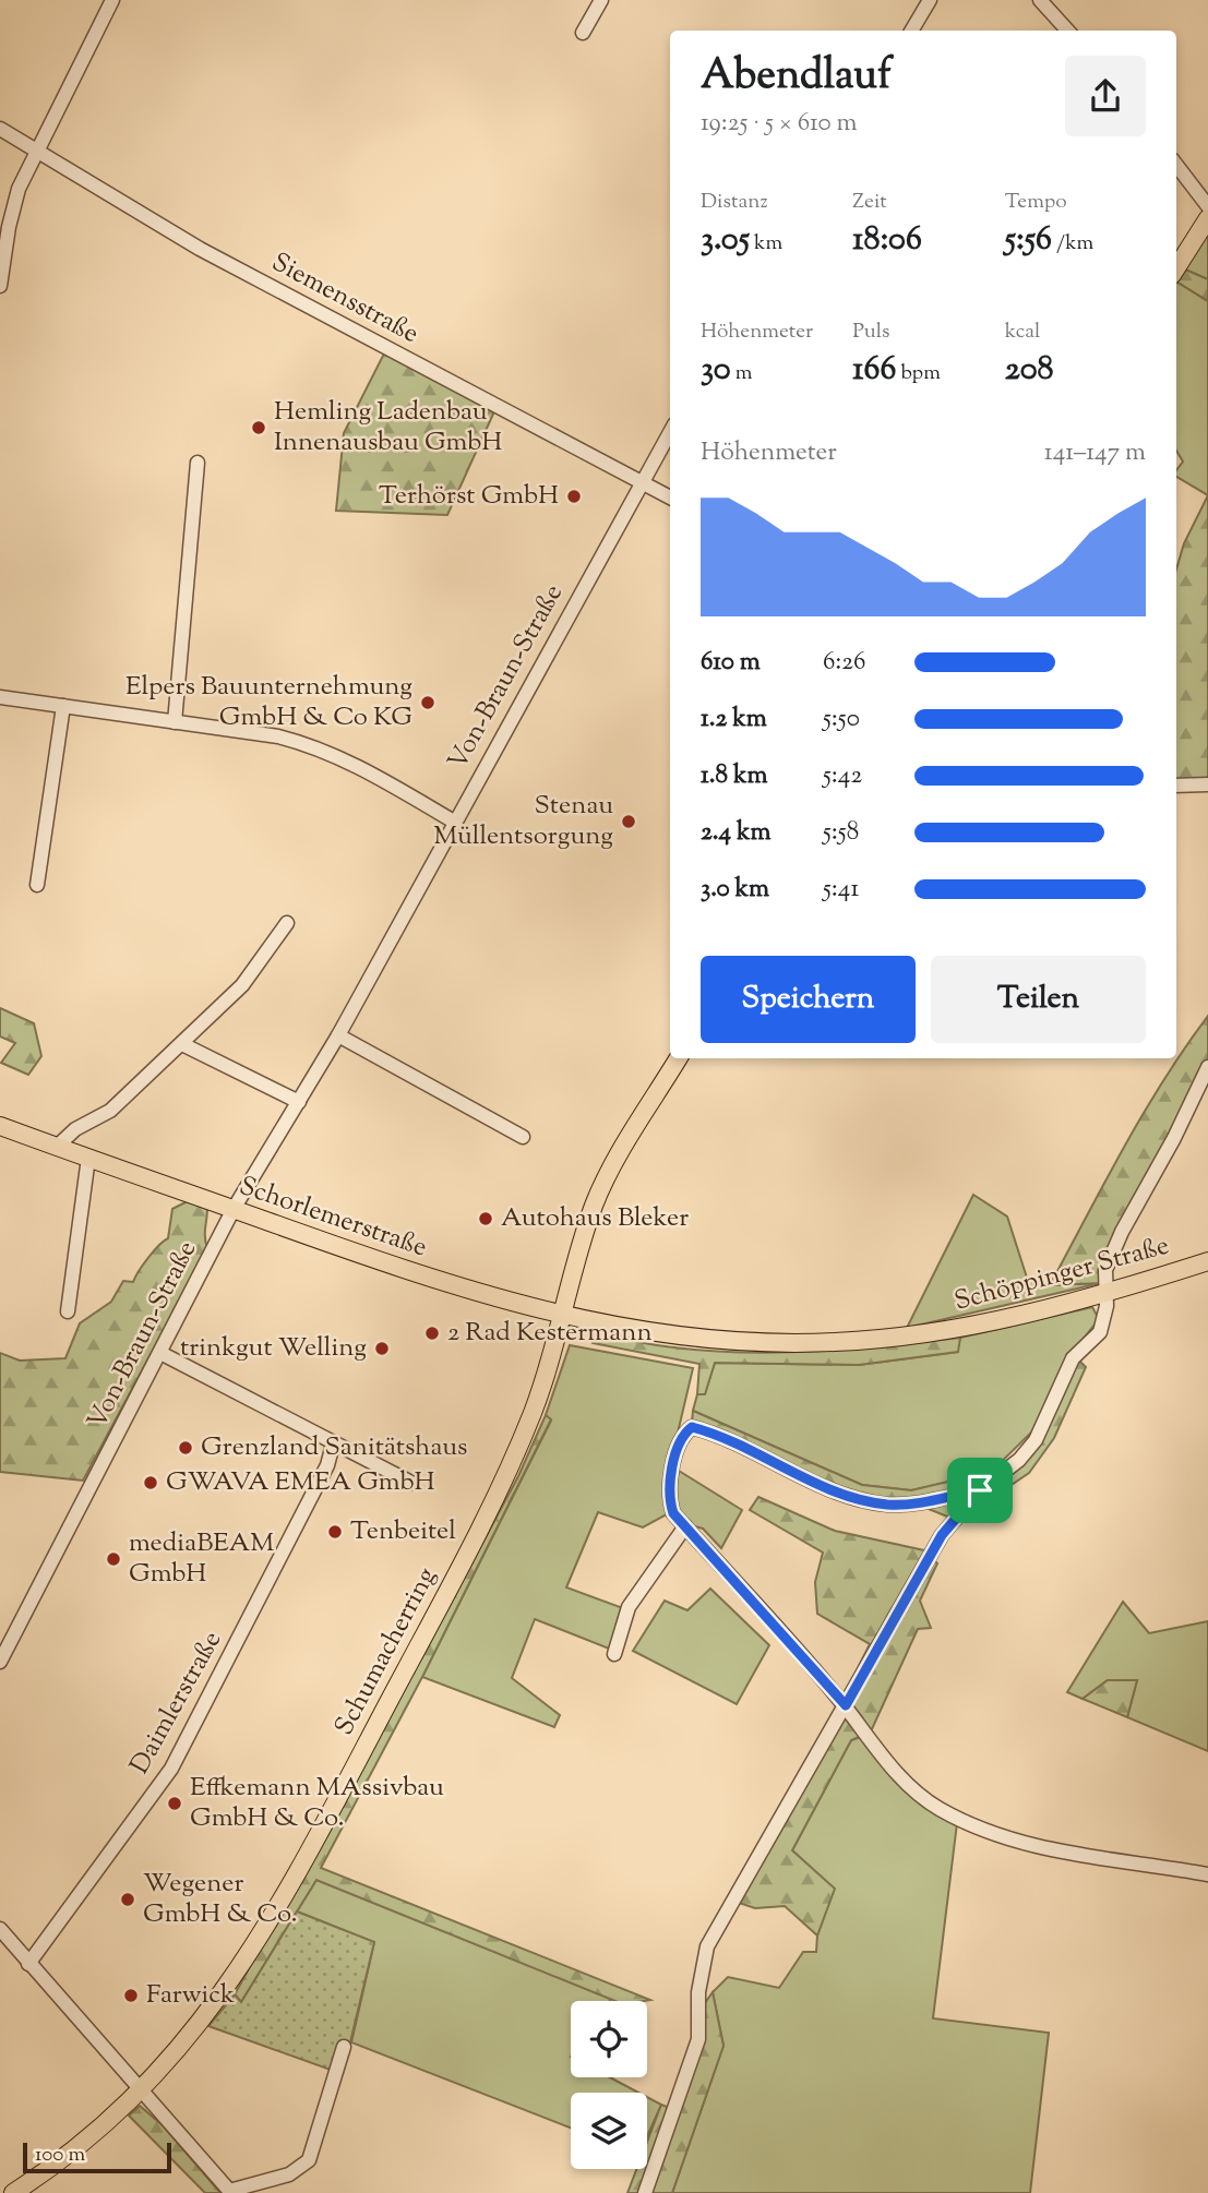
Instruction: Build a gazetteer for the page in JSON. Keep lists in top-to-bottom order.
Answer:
{
  "streets": {
    "main road": ["Schorlemerstraße", "Schöppinger Straße", "Schumacherring"],
    "street": ["Siemensstraße", "Von-Braun-Straße", "Daimlerstraße"]
  },
  "crossings": [
    ["Siemensstraße", "Von-Braun-Straße"],
    ["Von-Braun-Straße", "Schorlemerstraße"],
    ["Schorlemerstraße", "Schöppinger Straße"],
    ["Schorlemerstraße", "Schumacherring"],
    ["Schöppinger Straße", "Schumacherring"]
  ],
  "places": [
    "Hemling Ladenbau Innenausbau GmbH",
    "Terhörst GmbH",
    "Elpers Bauunternehmung GmbH & Co KG",
    "Stenau Müllentsorgung",
    "Autohaus Bleker",
    "2 Rad Kestermann",
    "trinkgut Welling",
    "Grenzland Sanitätshaus",
    "GWAVA EMEA GmbH",
    "Tenbeitel",
    "mediaBEAM GmbH",
    "Effkemann MAssivbau GmbH & Co.",
    "Wegener GmbH & Co.",
    "Farwick"
  ],
  "scale_bar": "100 m",
  "page": {
    "heading": ["Abendlauf", "19:25 · 5 × 610 m"],
    "stats": [
      ["Distanz", "3.05 km"],
      ["Zeit", "18:06"],
      ["Tempo", "5:56 /km"],
      ["Höhenmeter", "30 m"],
      ["Puls", "166 bpm"],
      ["kcal", "208"]
    ],
    "chart": ["Höhenmeter", "141–147 m"],
    "list": [
      {
        "name": "610 m",
        "note": "6:26"
      },
      {
        "name": "1.2 km",
        "note": "5:50"
      },
      {
        "name": "1.8 km",
        "note": "5:42"
      },
      {
        "name": "2.4 km",
        "note": "5:58"
      },
      {
        "name": "3.0 km",
        "note": "5:41"
      }
    ],
    "buttons": ["Speichern", "Teilen"],
    "scale": "100 m"
  }
}
